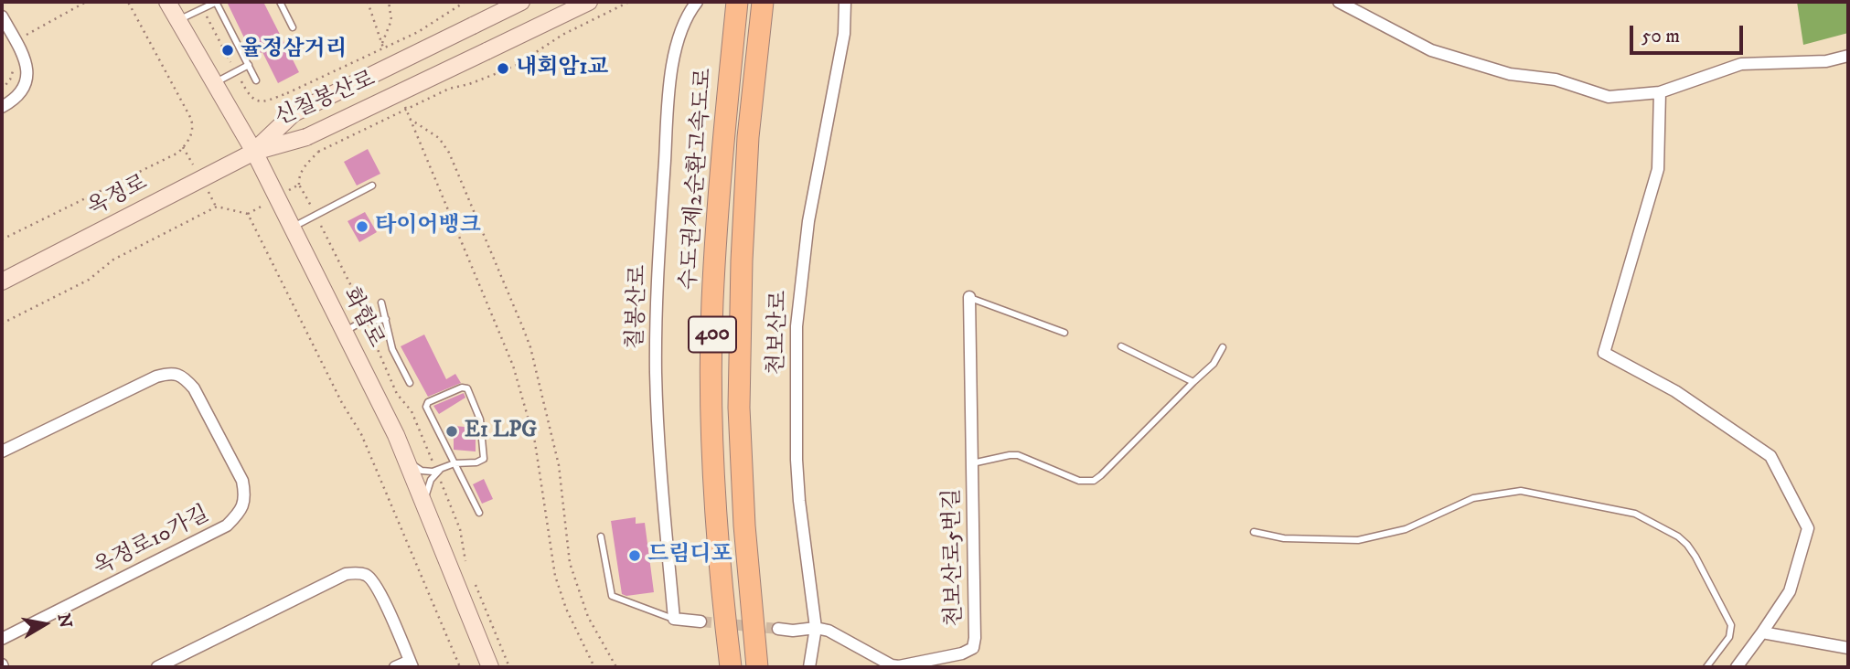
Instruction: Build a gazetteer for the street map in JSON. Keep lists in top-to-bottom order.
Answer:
{
  "streets": {
    "highway": ["수도권제2순환고속도로", "400"],
    "main road": ["신칠봉산로", "옥정로", "화합로"],
    "street": [
      "칠봉산로",
      "천보산로",
      "옥정로10가길",
      "천보산로5번길"
    ]
  },
  "crossings": [
    ["신칠봉산로", "옥정로"],
    ["신칠봉산로", "화합로"],
    ["옥정로", "화합로"],
    ["천보산로", "천보산로5번길"]
  ],
  "places": [
    "율정삼거리",
    "내회암1교",
    "타이어뱅크",
    "E1 LPG",
    "드림디포"
  ],
  "scale_bar": "50 m",
  "north": "right"
}
